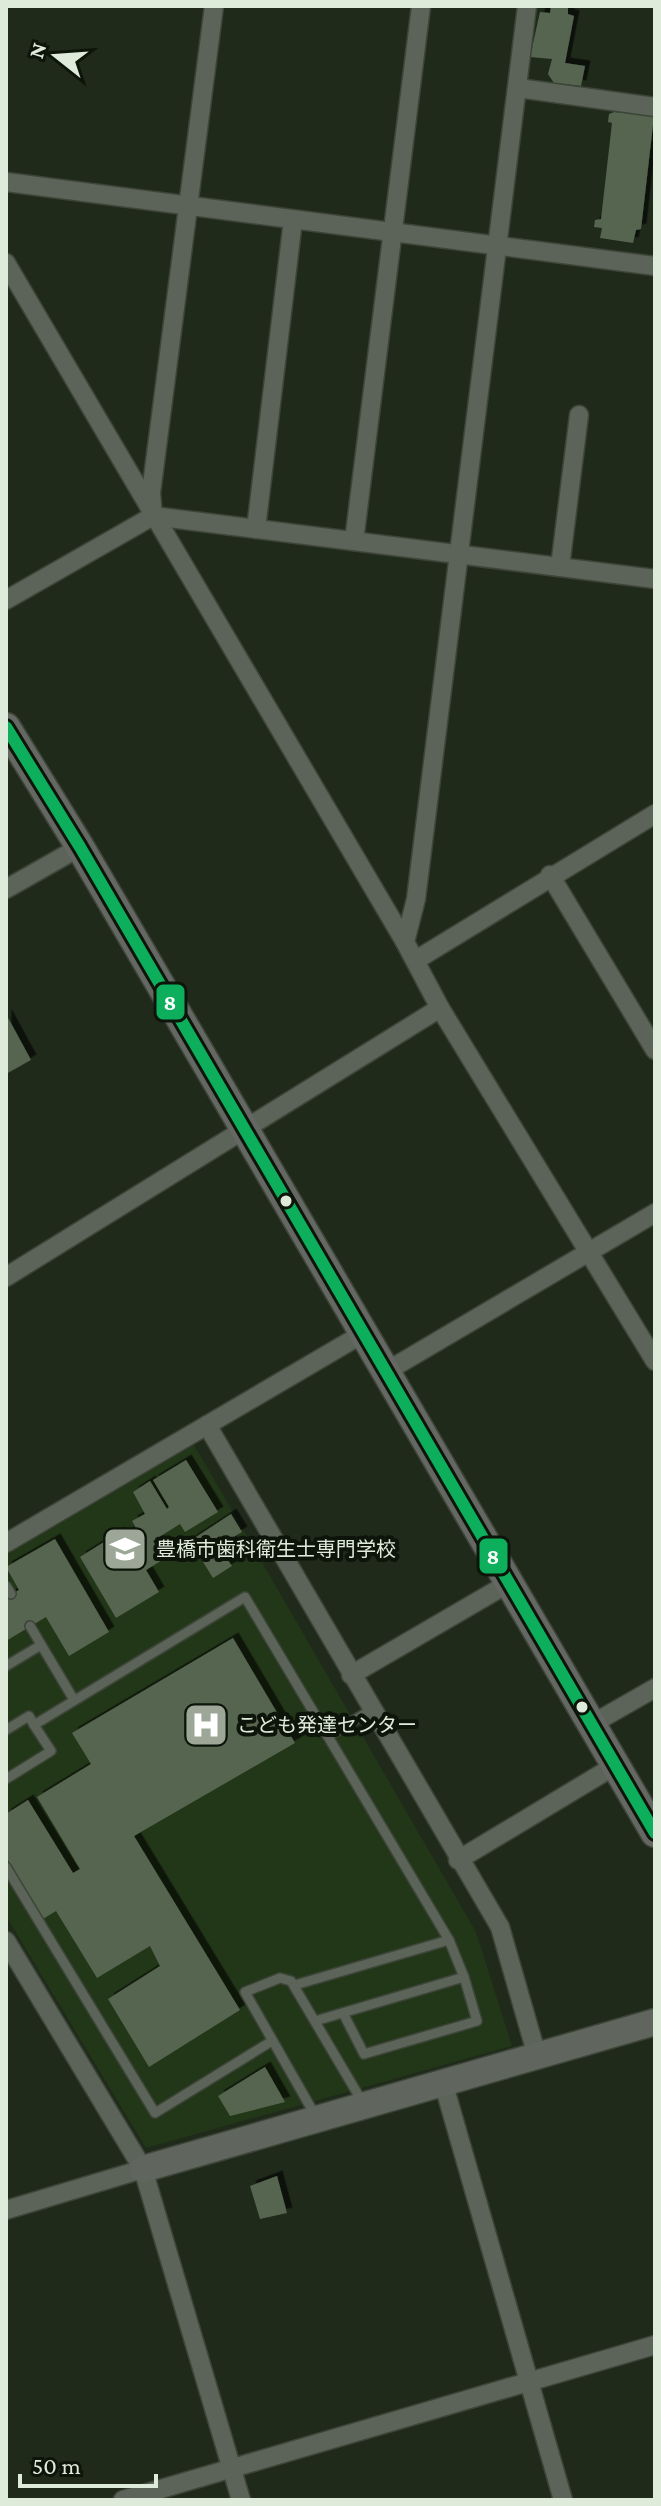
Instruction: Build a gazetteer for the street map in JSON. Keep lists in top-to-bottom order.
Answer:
{
  "places": {
    "school or university": ["豊橋市歯科衛生士専門学校"],
    "hospital": ["こども発達センター"]
  },
  "lines": ["transit line 8"],
  "scale_bar": "50 m",
  "north": "left"
}
